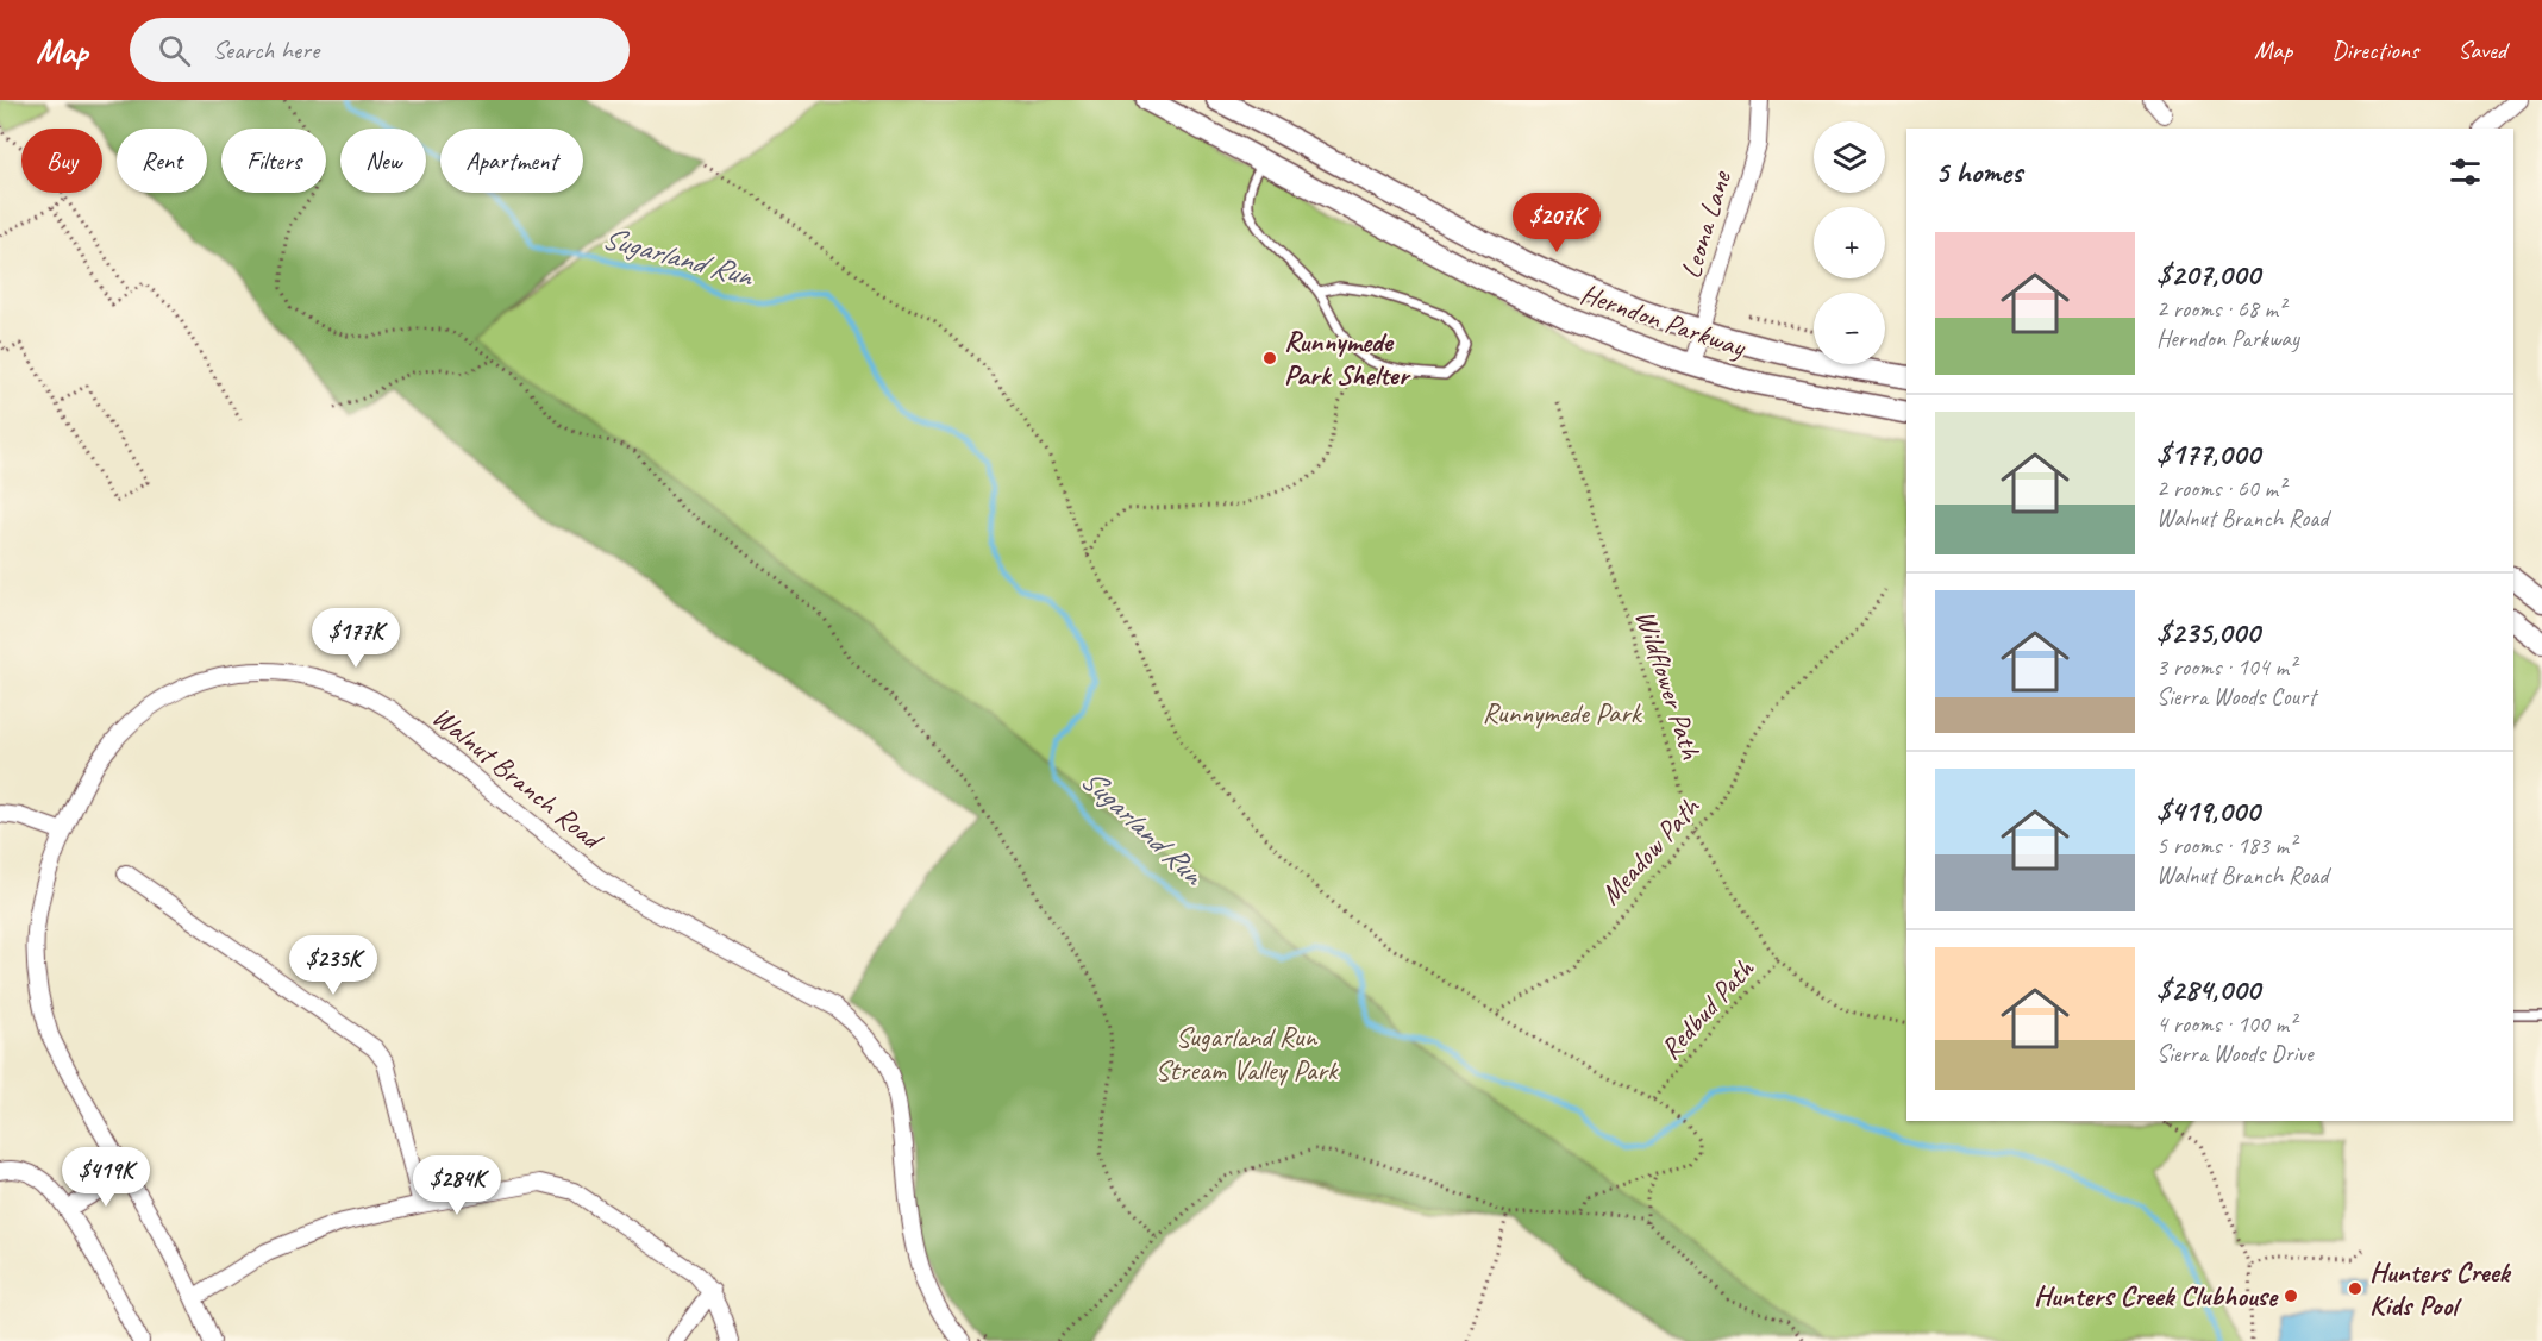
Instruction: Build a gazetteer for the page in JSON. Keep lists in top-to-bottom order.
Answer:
{
  "streets": {
    "main road": ["Herndon Parkway"],
    "street": ["Leona Lane", "Walnut Branch Road"],
    "path": ["Wildflower Path", "Meadow Path", "Redbud Path"]
  },
  "crossings": [
    ["Leona Lane", "Herndon Parkway"],
    ["Wildflower Path", "Meadow Path"],
    ["Wildflower Path", "Redbud Path"]
  ],
  "water": ["Sugarland Run"],
  "parks": ["Runnymede Park", "Sugarland Run Stream Valley Park"],
  "places": ["Runnymede Park Shelter", "Hunters Creek Kids Pool", "Hunters Creek Clubhouse"],
  "page": {
    "header": "Map",
    "search": "Search here",
    "nav": ["Map", "Directions", "Saved"],
    "map_buttons": ["+", "−"],
    "chip": [
      "Buy",
      "Rent",
      "Filters",
      "New",
      "Apartment"
    ],
    "heading": "5 homes",
    "price": [
      "$207K",
      "$177K",
      "$235K",
      "$419K",
      "$284K"
    ],
    "list": [
      {
        "name": "$207,000",
        "note": "2 rooms · 68 m² · Herndon Parkway"
      },
      {
        "name": "$177,000",
        "note": "2 rooms · 60 m² · Walnut Branch Road"
      },
      {
        "name": "$235,000",
        "note": "3 rooms · 104 m² · Sierra Woods Court"
      },
      {
        "name": "$419,000",
        "note": "5 rooms · 183 m² · Walnut Branch Road"
      },
      {
        "name": "$284,000",
        "note": "4 rooms · 100 m² · Sierra Woods Drive"
      }
    ]
  }
}
